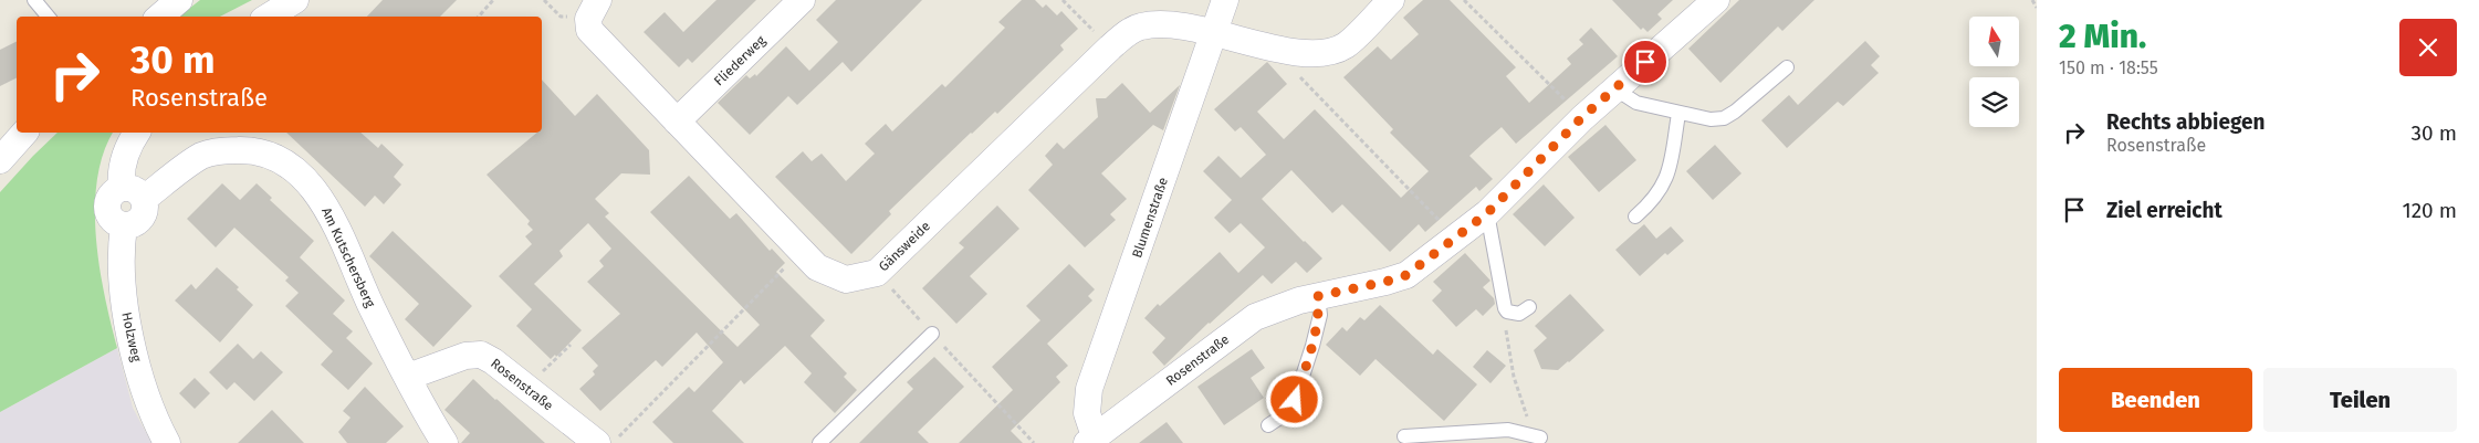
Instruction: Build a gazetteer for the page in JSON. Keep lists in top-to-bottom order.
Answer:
{
  "streets": {
    "street": [
      "Fliederweg",
      "Blumenstraße",
      "Gänsweide",
      "Am Kutschersberg",
      "Holzweg",
      "Rosenstraße"
    ]
  },
  "crossings": [
    ["Fliederweg", "Gänsweide"],
    ["Blumenstraße", "Gänsweide"],
    ["Blumenstraße", "Rosenstraße"],
    ["Am Kutschersberg", "Holzweg"],
    ["Am Kutschersberg", "Rosenstraße"]
  ],
  "north": "top",
  "page": {
    "heading": ["2 Min.", "150 m · 18:55"],
    "turn": ["30 m", "Rosenstraße"],
    "list": [
      {
        "name": "Rechts abbiegen",
        "note": "Rosenstraße",
        "value": "30 m"
      },
      {
        "name": "Ziel erreicht",
        "value": "120 m"
      }
    ],
    "buttons": ["Beenden", "Teilen"]
  }
}
